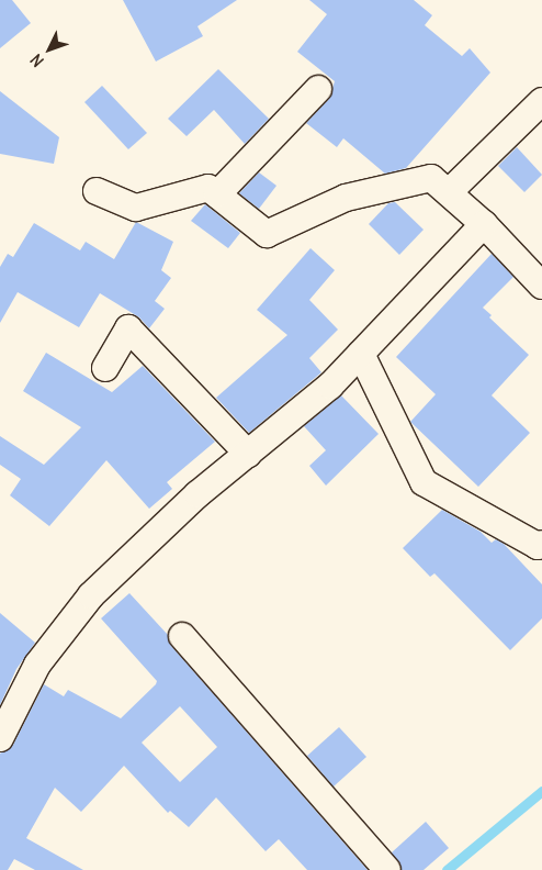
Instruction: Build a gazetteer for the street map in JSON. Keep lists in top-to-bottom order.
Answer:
{
  "north": "bottom left"
}
